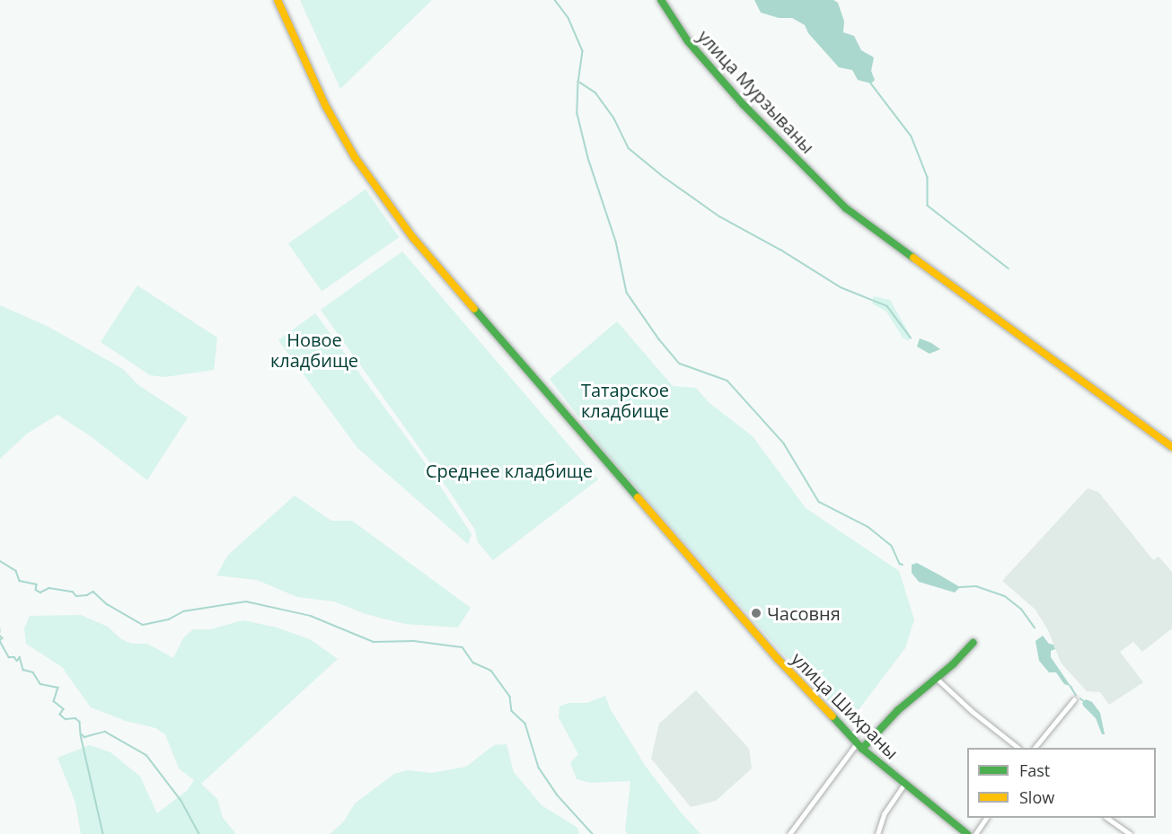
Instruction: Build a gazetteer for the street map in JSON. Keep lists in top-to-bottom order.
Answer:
{
  "streets": {
    "street": ["улица Мурзываны", "улица Шихраны"]
  },
  "parks": ["Новое кладбище", "Татарское кладбище", "Среднее кладбище"],
  "places": ["Часовня"],
  "legend": ["Fast", "Slow"]
}
